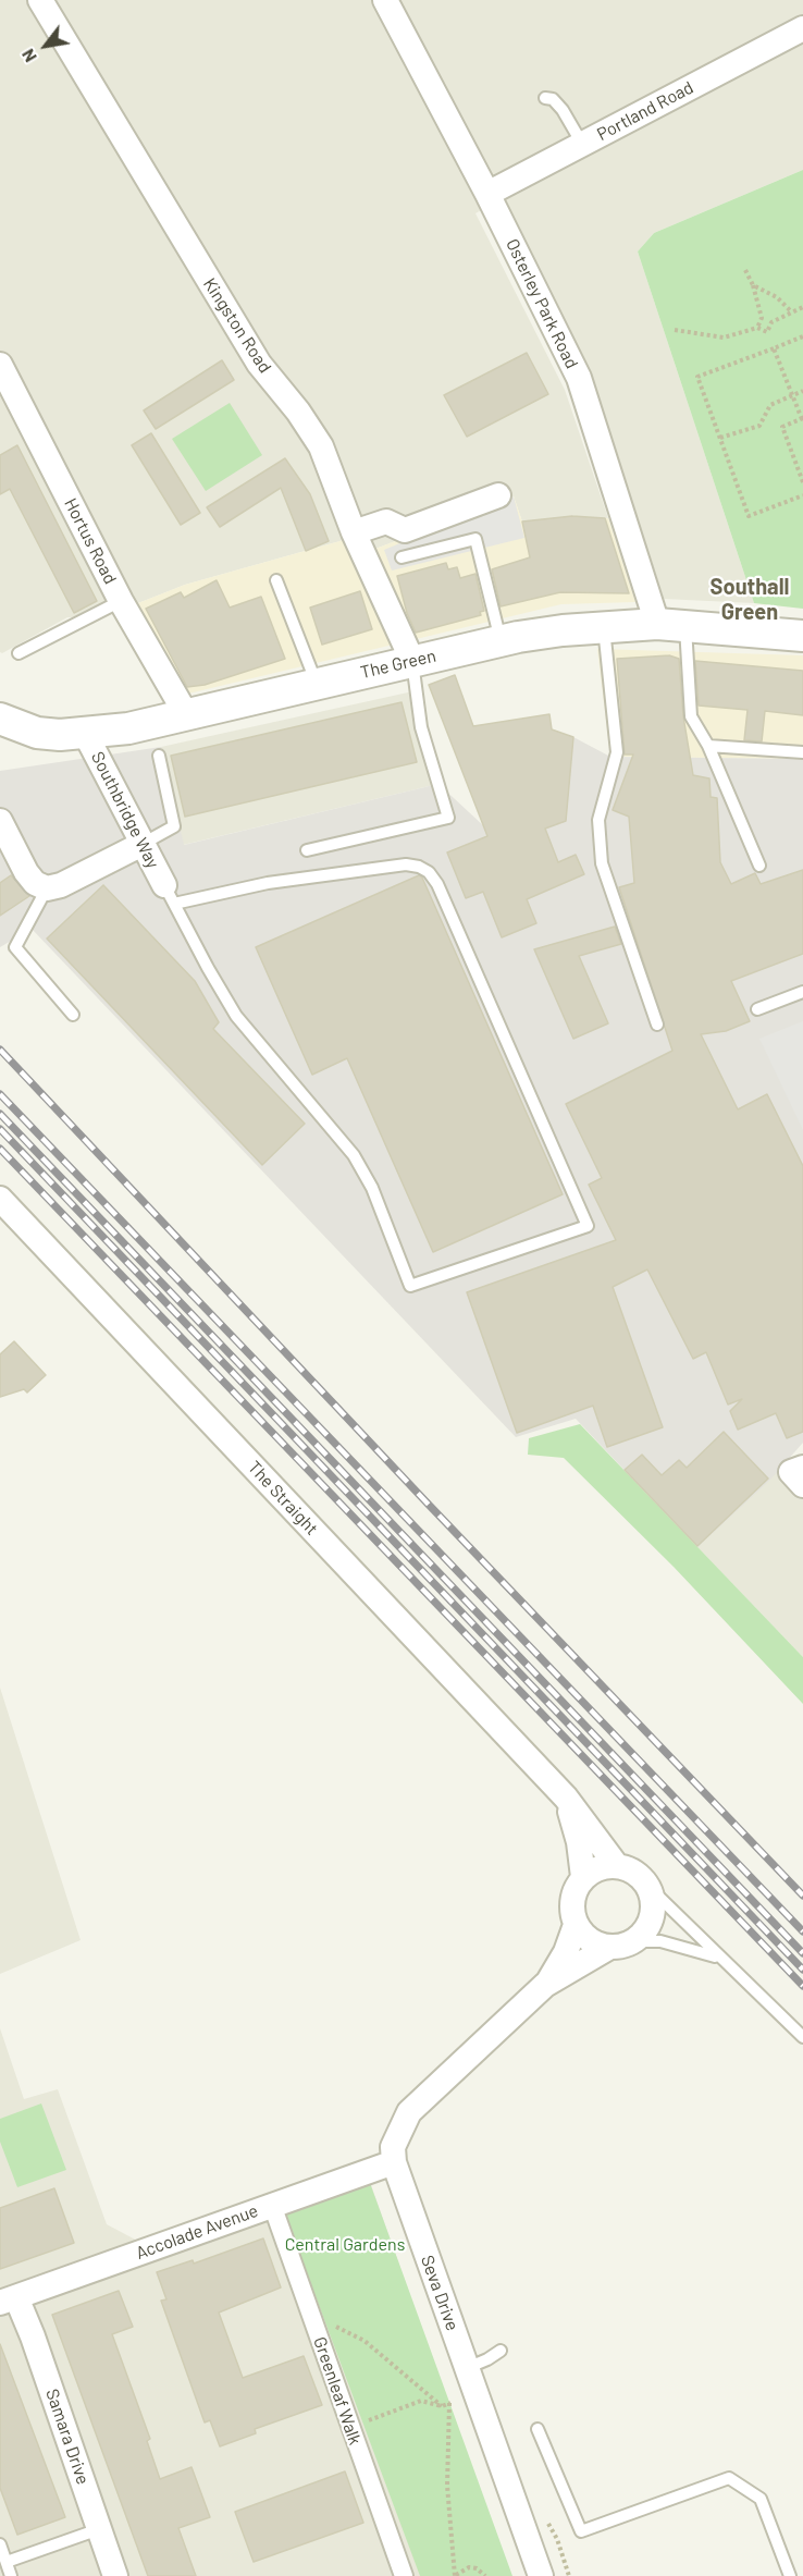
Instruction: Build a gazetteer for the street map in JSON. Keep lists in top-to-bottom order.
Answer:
{
  "streets": {
    "street": [
      "Portland Road",
      "Osterley Park Road",
      "Kingston Road",
      "Hortus Road",
      "The Green",
      "Southbridge Way",
      "The Straight",
      "Accolade Avenue",
      "Seva Drive",
      "Greenleaf Walk",
      "Samara Drive"
    ]
  },
  "crossings": [
    ["Portland Road", "Osterley Park Road"],
    ["Osterley Park Road", "The Green"],
    ["Kingston Road", "The Green"],
    ["Hortus Road", "The Green"],
    ["The Green", "Southbridge Way"],
    ["The Straight", "Seva Drive"],
    ["Accolade Avenue", "Seva Drive"],
    ["Accolade Avenue", "Greenleaf Walk"],
    ["Accolade Avenue", "Samara Drive"]
  ],
  "districts": ["Southall Green"],
  "parks": ["Central Gardens"],
  "north": "bottom left"
}
